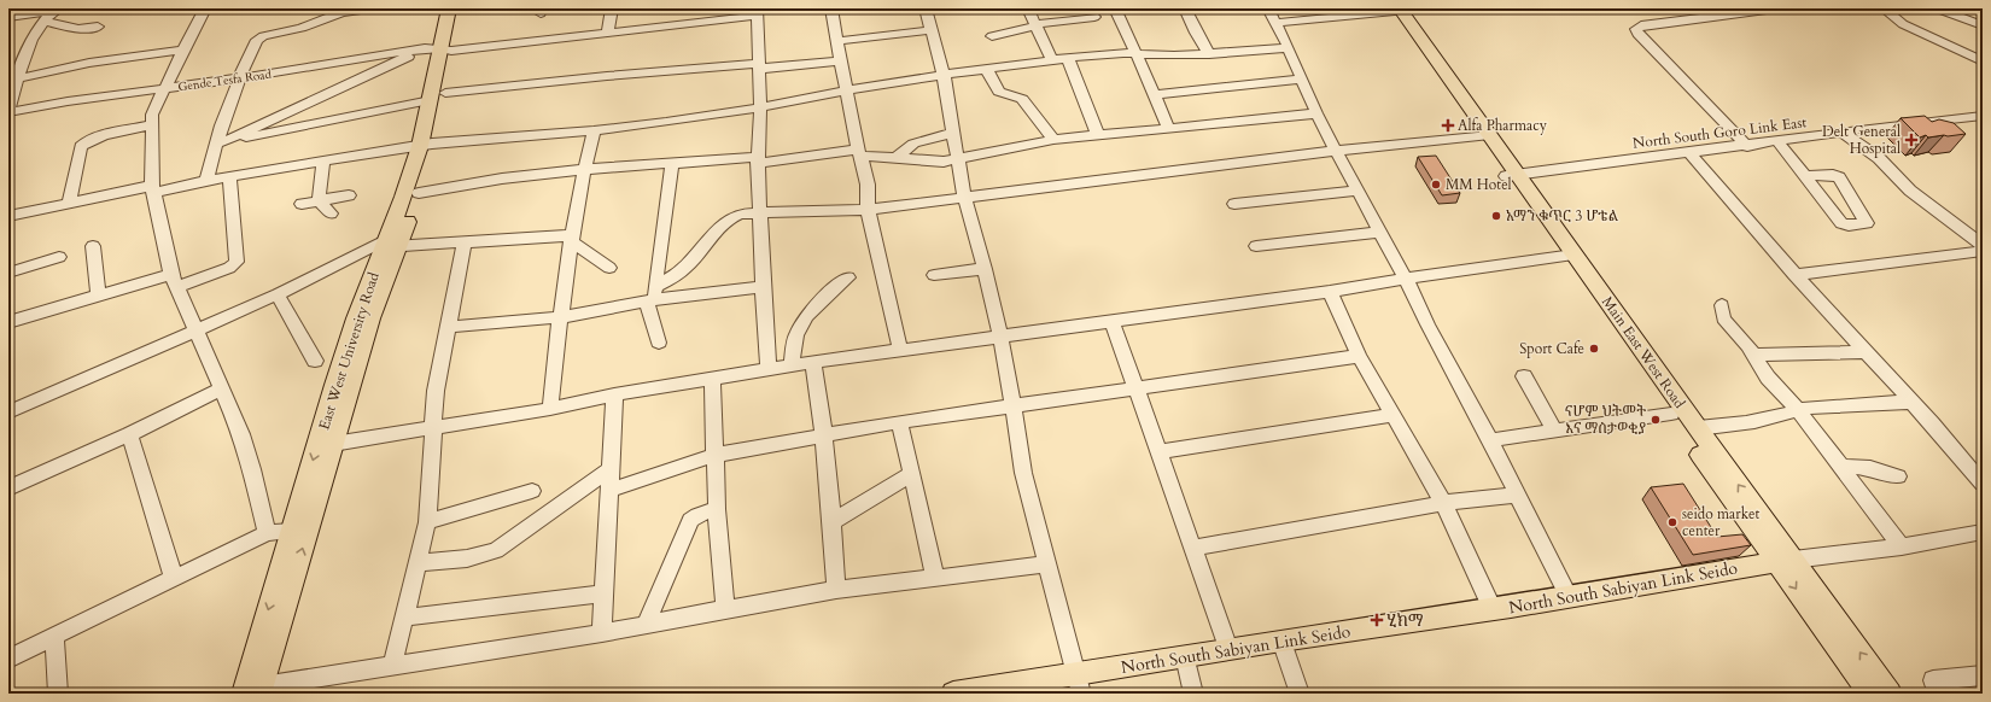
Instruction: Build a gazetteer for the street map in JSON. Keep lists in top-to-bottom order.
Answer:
{
  "streets": {
    "main road": ["East West University Road", "Main East West Road", "North South Sabiyan Link Seido"],
    "street": ["Gende Tesfa Road", "North South Goro Link East"]
  },
  "crossings": [
    ["Gende Tesfa Road", "East West University Road"],
    ["North South Goro Link East", "Main East West Road"],
    ["Main East West Road", "North South Sabiyan Link Seido"]
  ],
  "places": {
    "health": ["Alfa Pharmacy", "Delt General Hospital", "ሂክማ"],
    "other": [
      "MM Hotel",
      "አማን ቁጥር 3 ሆቴል",
      "Sport Cafe",
      "ናሆም ህትመት እና ማስታወቂያ",
      "seido market center"
    ]
  }
}
